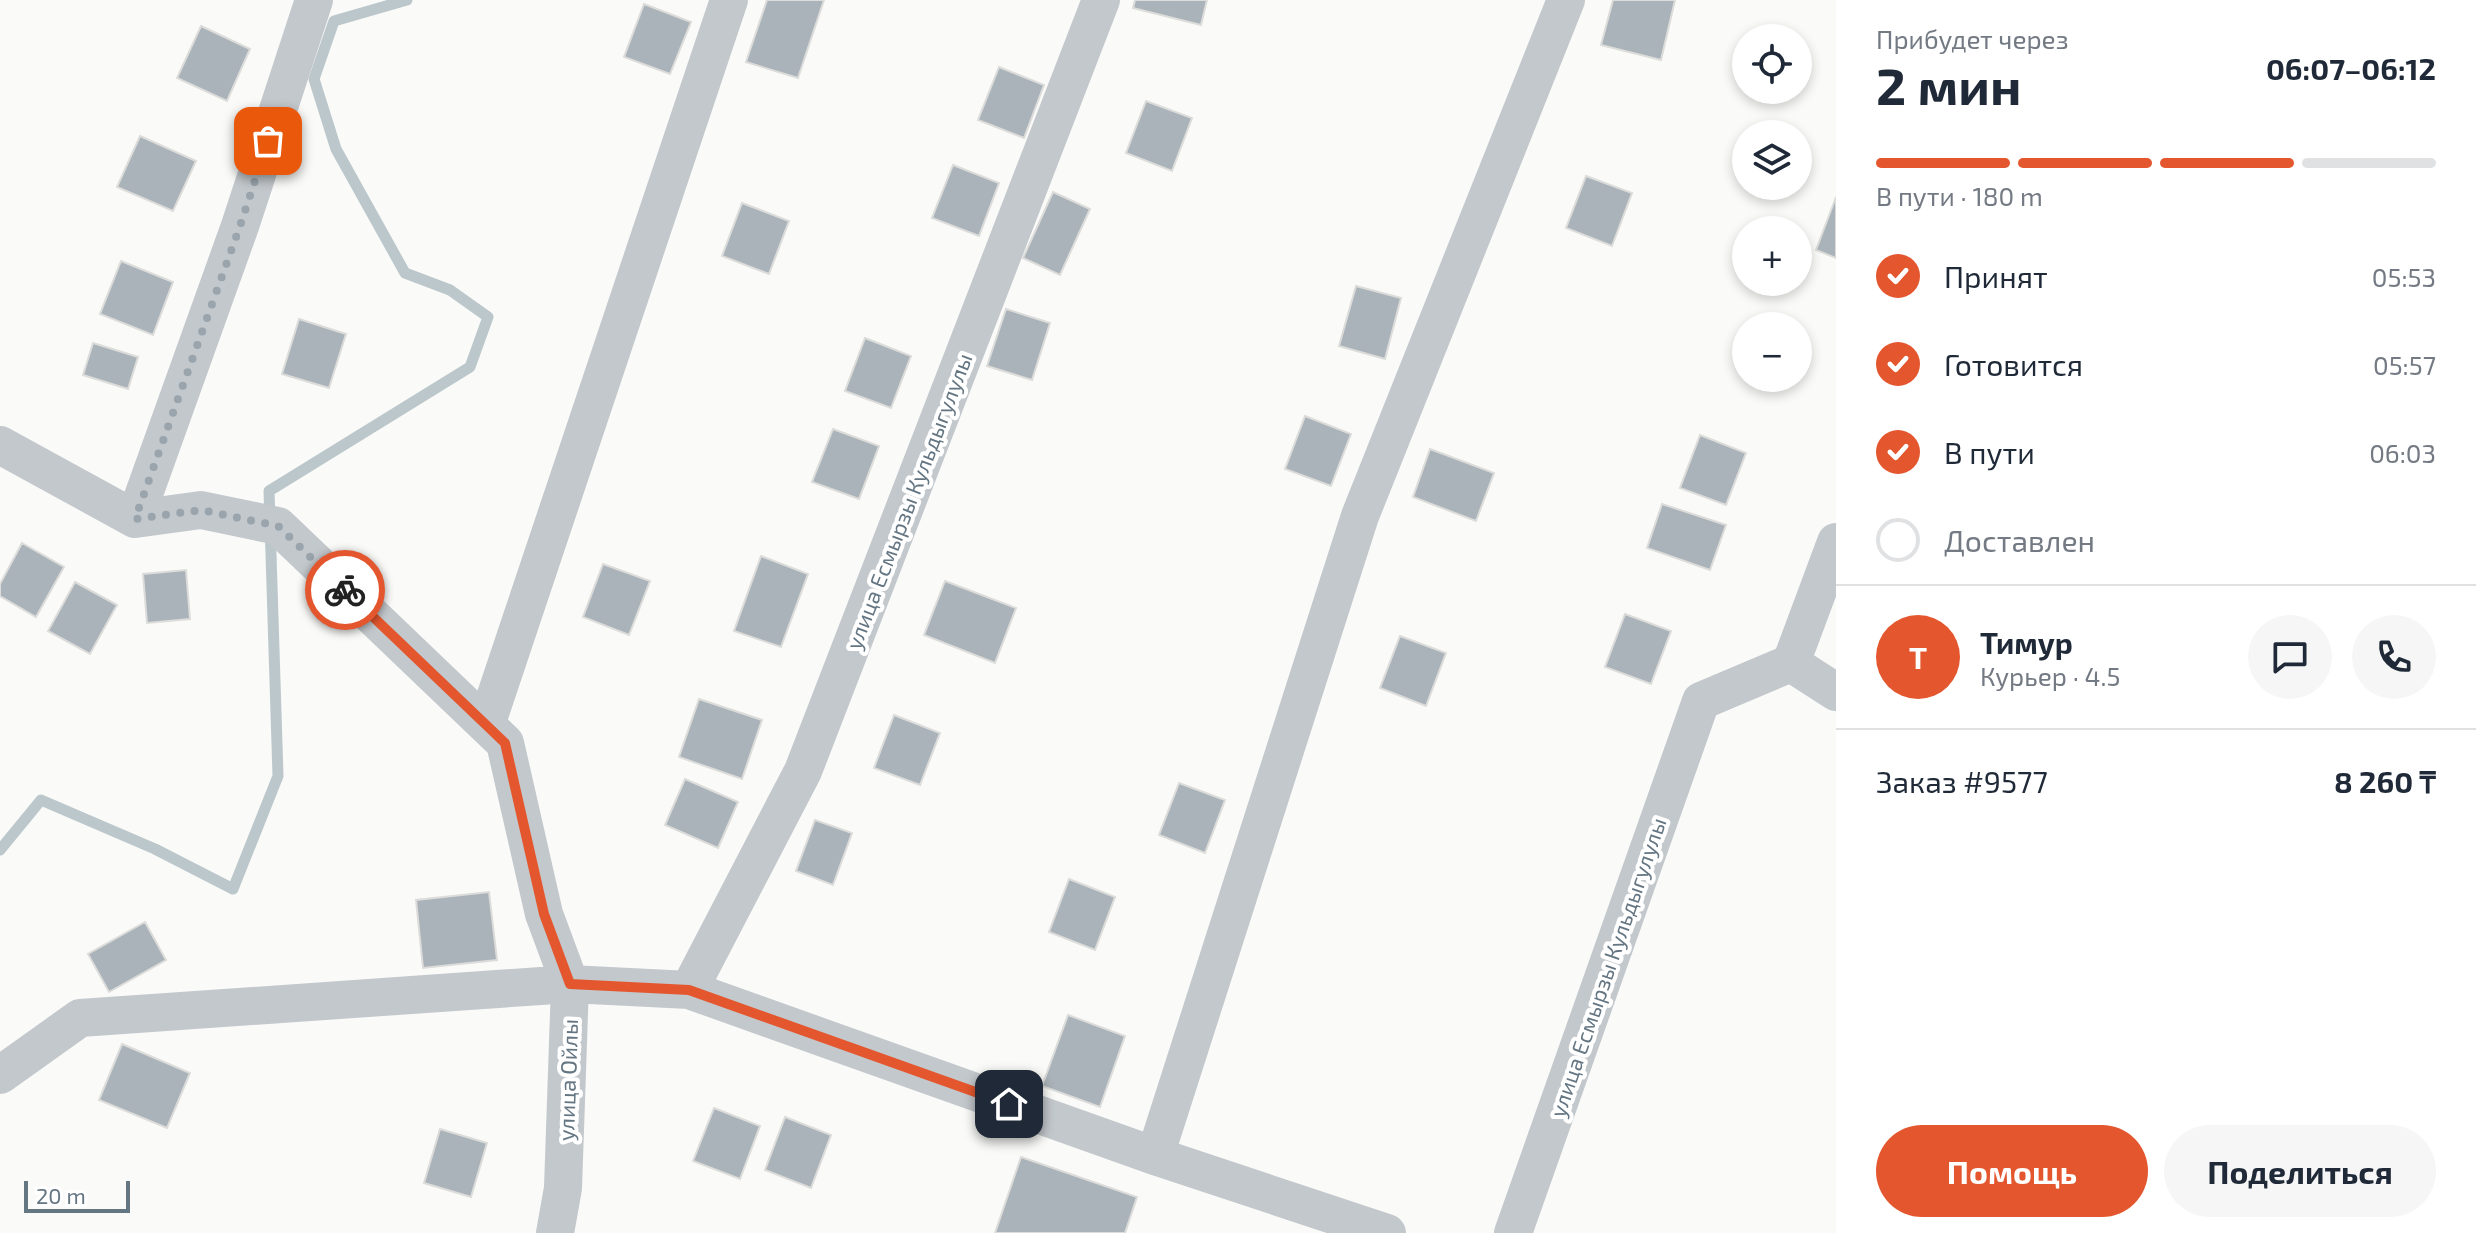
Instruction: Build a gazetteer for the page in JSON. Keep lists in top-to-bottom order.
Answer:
{
  "streets": {
    "street": ["улица Есмырзы Кульдыгулулы", "улица Ойлы"]
  },
  "scale_bar": "20 m",
  "page": {
    "heading": ["2 мин", "Прибудет через", "06:07–06:12"],
    "panel": [
      "Тимур",
      "Курьер · 4.5",
      "Заказ #9577",
      "8 260 ₸"
    ],
    "map_buttons": ["+", "−"],
    "bar": "В пути · 180 m",
    "list": [
      ["Принят", "05:53"],
      ["Готовится", "05:57"],
      ["В пути", "06:03"],
      "Доставлен"
    ],
    "round": "Т",
    "buttons": ["Помощь", "Поделиться"],
    "scale": "20 m"
  }
}
